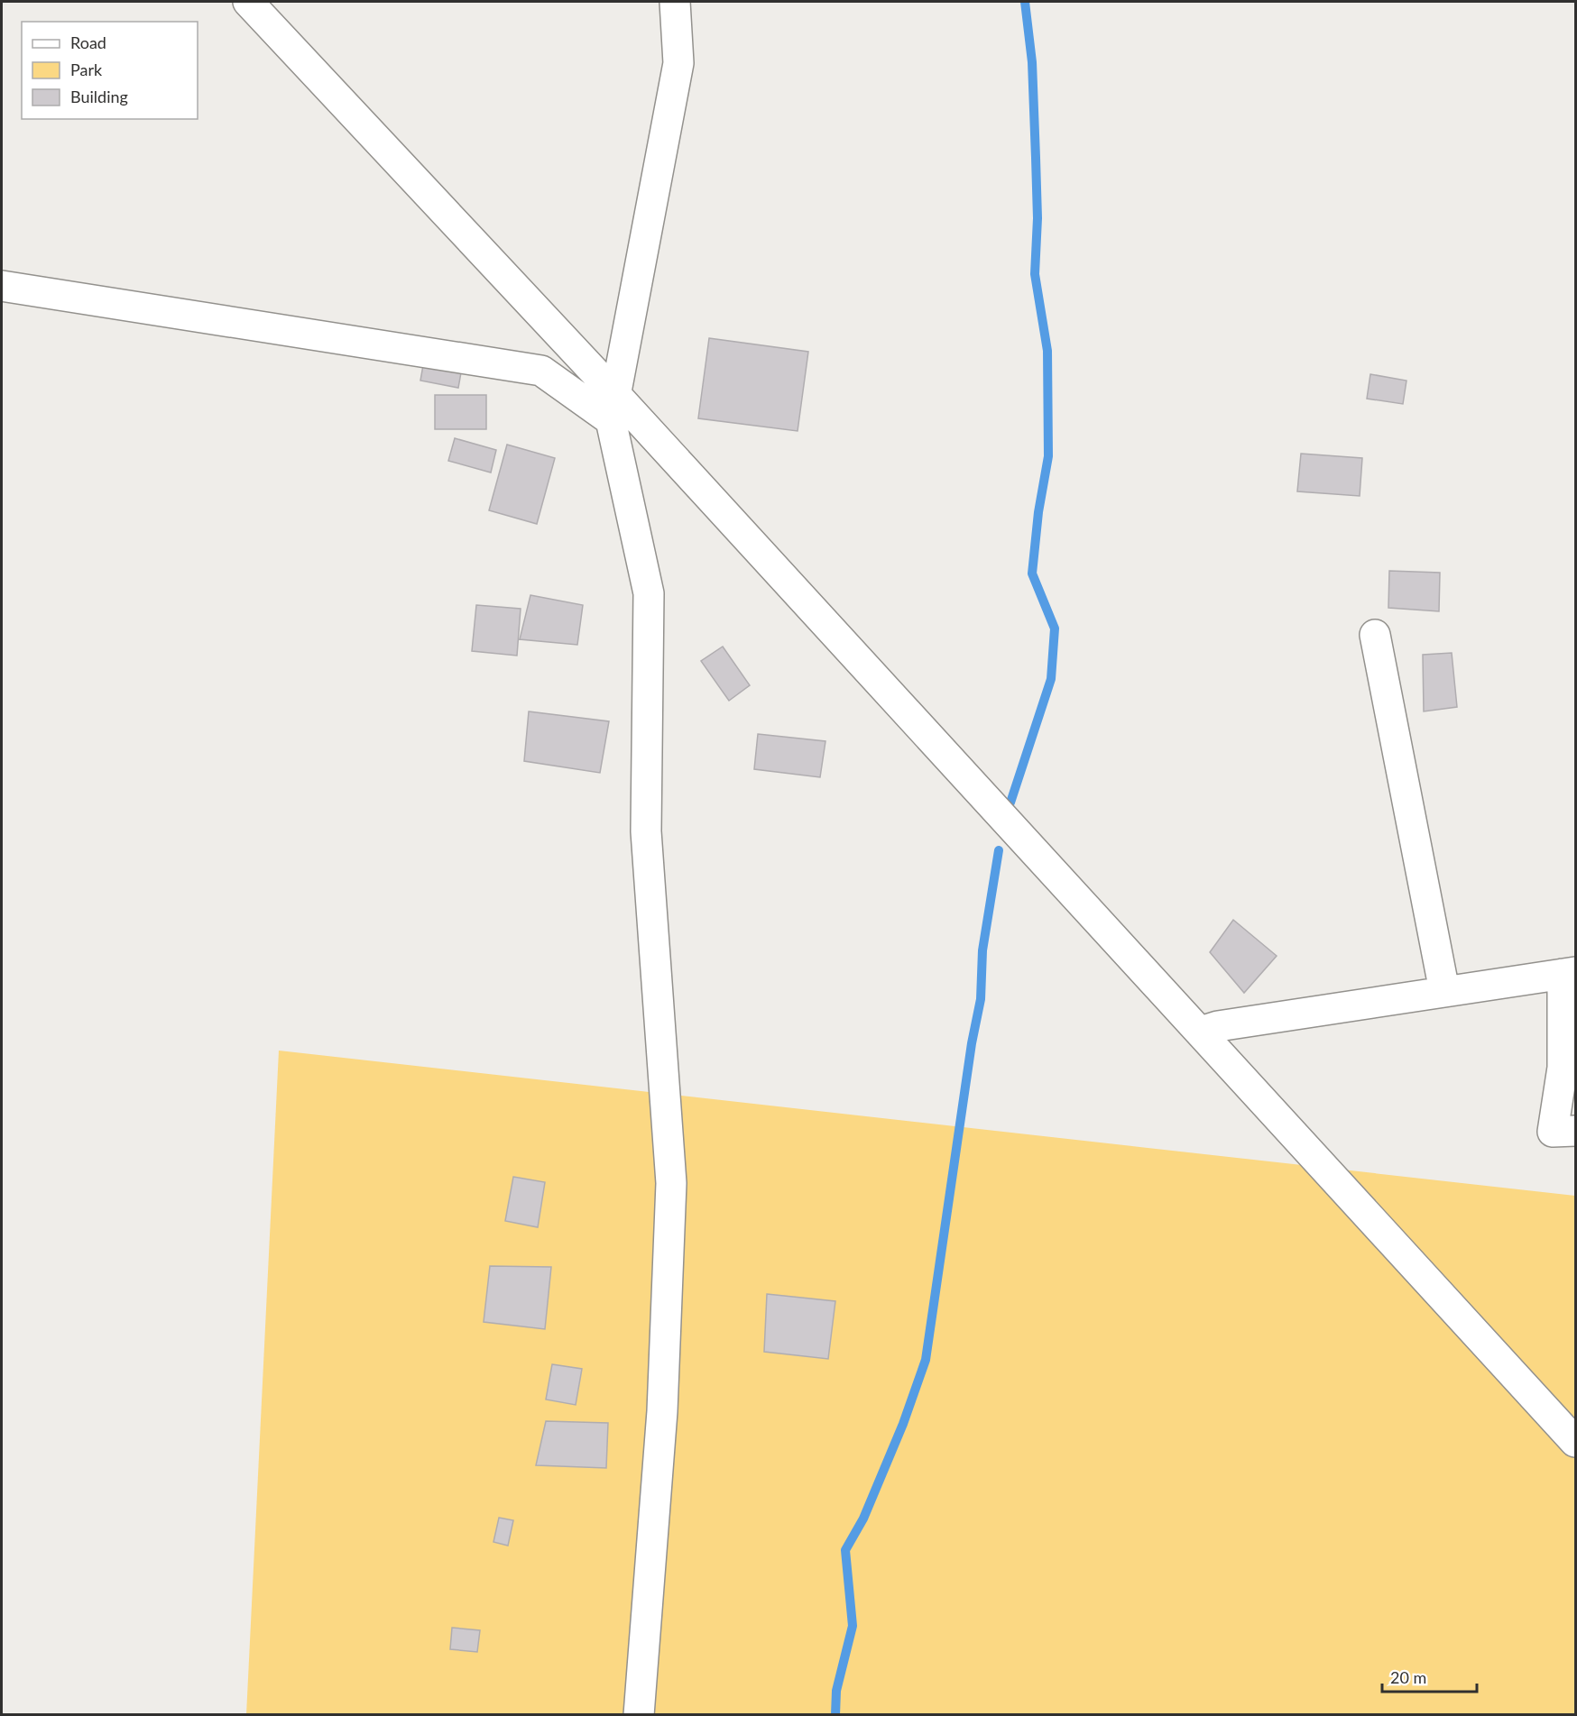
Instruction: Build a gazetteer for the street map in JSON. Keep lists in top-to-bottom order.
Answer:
{
  "legend": ["Road", "Park", "Building"],
  "scale_bar": "20 m"
}
